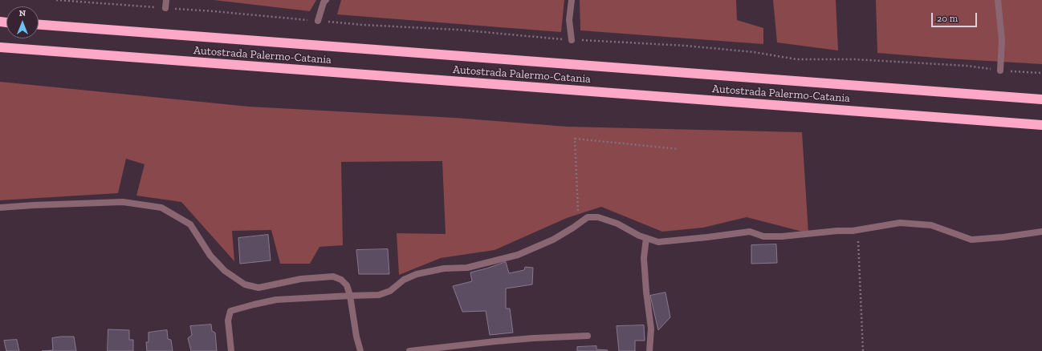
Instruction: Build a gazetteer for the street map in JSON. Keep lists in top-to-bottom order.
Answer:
{
  "streets": {
    "highway": ["Autostrada Palermo-Catania"]
  },
  "scale_bar": "20 m",
  "north": "top"
}
